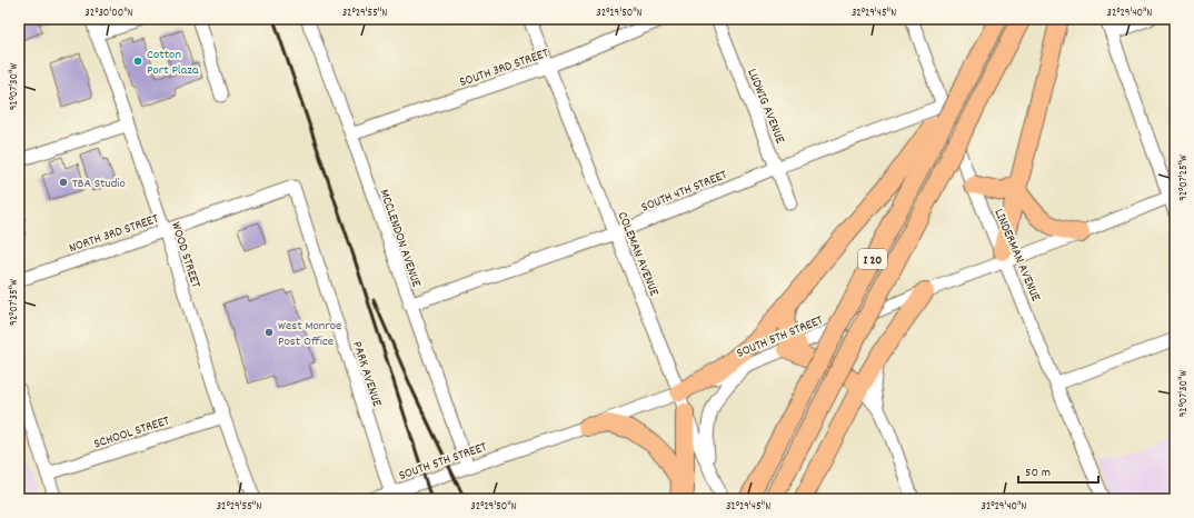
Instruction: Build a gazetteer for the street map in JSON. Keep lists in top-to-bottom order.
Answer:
{
  "streets": {
    "highway": ["I 20"],
    "street": [
      "SOUTH 3RD STREET",
      "LUDWIG AVENUE",
      "SOUTH 4TH STREET",
      "NORTH 3RD STREET",
      "MCCLENDON AVENUE",
      "COLEMAN AVENUE",
      "WOOD STREET",
      "LINDERMAN AVENUE",
      "SOUTH 5TH STREET",
      "PARK AVENUE",
      "SCHOOL STREET"
    ]
  },
  "crossings": [
    ["SOUTH 3RD STREET", "MCCLENDON AVENUE"],
    ["SOUTH 3RD STREET", "COLEMAN AVENUE"],
    ["LUDWIG AVENUE", "SOUTH 4TH STREET"],
    ["SOUTH 4TH STREET", "MCCLENDON AVENUE"],
    ["SOUTH 4TH STREET", "COLEMAN AVENUE"],
    ["SOUTH 4TH STREET", "LINDERMAN AVENUE"],
    ["NORTH 3RD STREET", "WOOD STREET"],
    ["NORTH 3RD STREET", "PARK AVENUE"],
    ["MCCLENDON AVENUE", "SOUTH 5TH STREET"],
    ["COLEMAN AVENUE", "SOUTH 5TH STREET"],
    ["WOOD STREET", "SCHOOL STREET"],
    ["LINDERMAN AVENUE", "SOUTH 5TH STREET"],
    ["SOUTH 5TH STREET", "PARK AVENUE"]
  ],
  "places": ["Cotton Port Plaza", "TBA Studio", "West Monroe Post Office"],
  "scale_bar": "50 m",
  "coordinates": [
    "32°30'00\"N",
    "32°29'55\"N",
    "32°29'50\"N",
    "32°29'45\"N",
    "32°29'40\"N",
    "92°07'30\"W",
    "92°07'25\"W",
    "92°07'35\"W"
  ]
}
